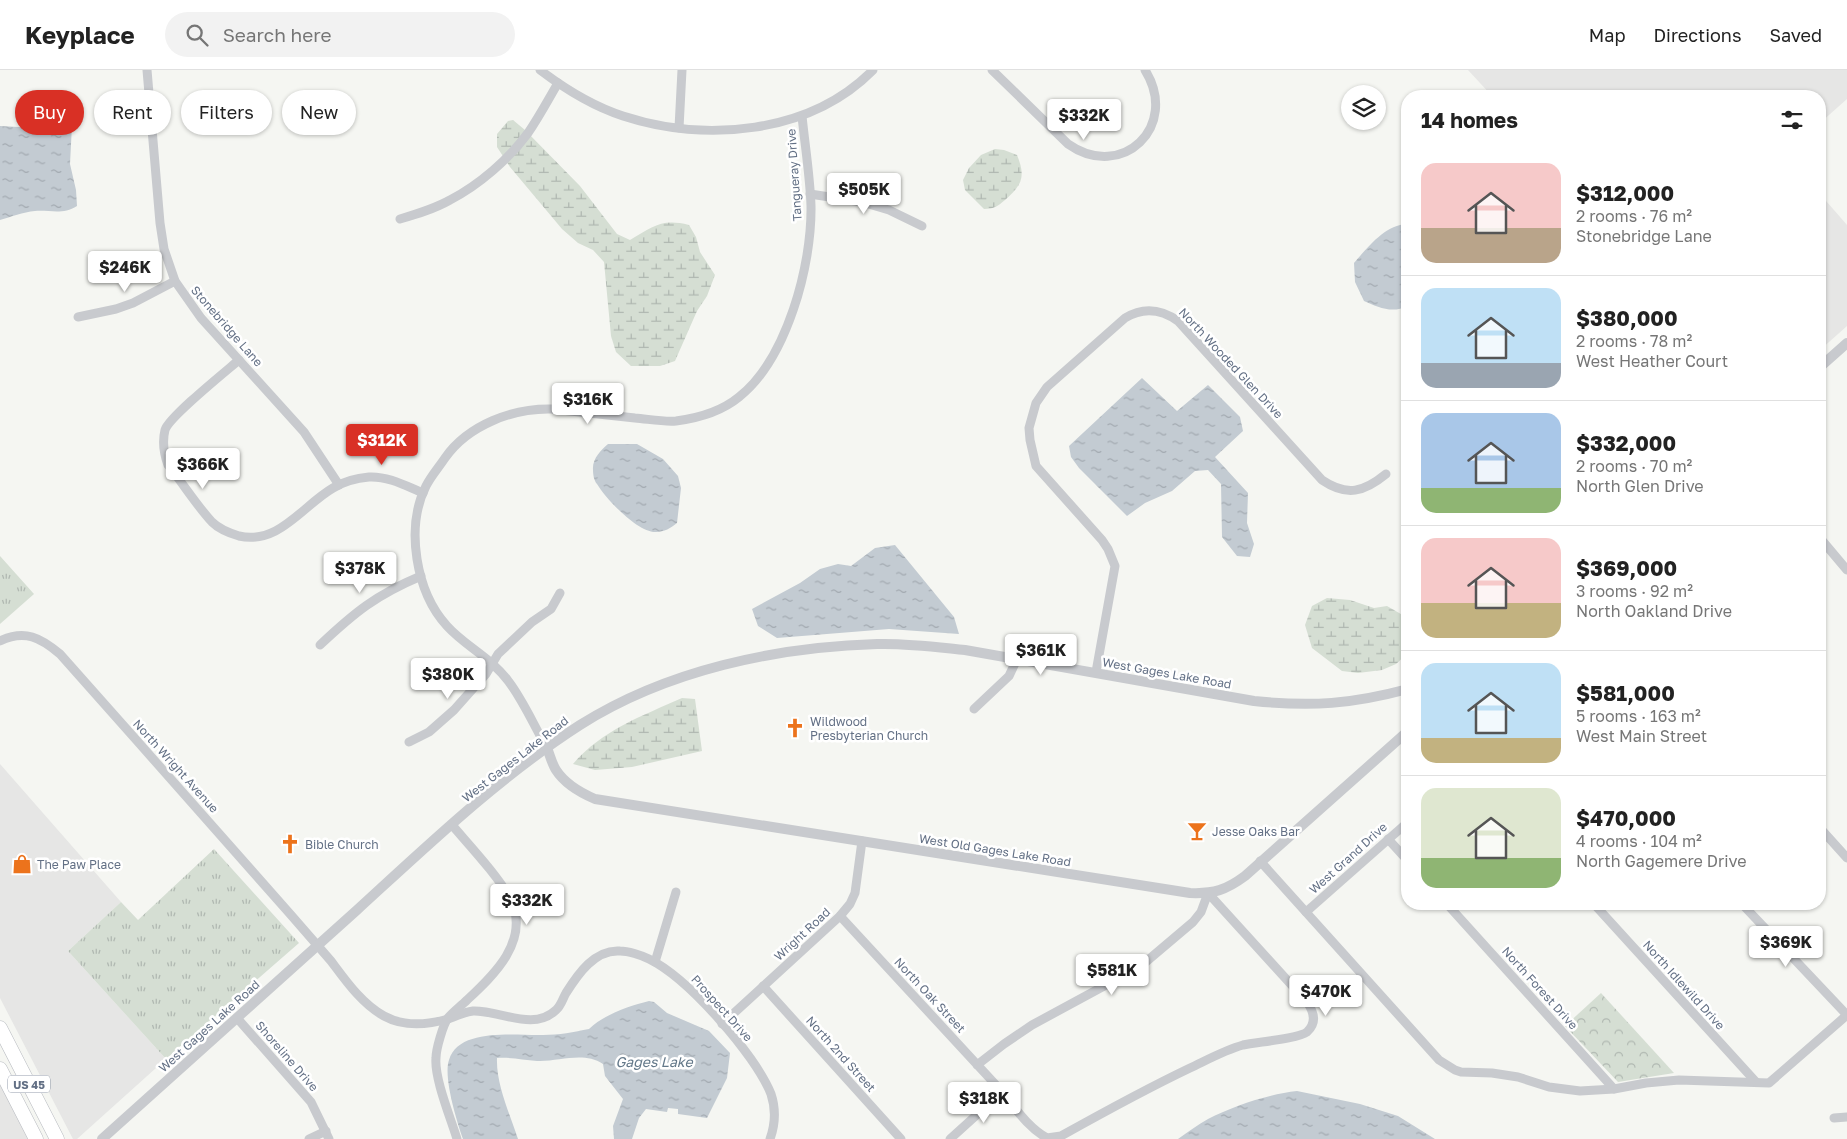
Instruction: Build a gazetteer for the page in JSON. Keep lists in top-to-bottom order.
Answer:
{
  "streets": {
    "main road": ["US 45"],
    "street": [
      "Tangueray Drive",
      "Stonebridge Lane",
      "North Wooded Glen Drive",
      "West Gages Lake Road",
      "North Wright Avenue",
      "West Old Gages Lake Road",
      "West Grand Drive",
      "Wright Road",
      "North Idlewild Drive",
      "North Forest Drive",
      "North Oak Street",
      "Prospect Drive",
      "North 2nd Street",
      "Shoreline Drive"
    ]
  },
  "crossings": [
    ["Tangueray Drive", "West Gages Lake Road"],
    ["Tangueray Drive", "West Old Gages Lake Road"],
    ["North Wooded Glen Drive", "West Gages Lake Road"],
    ["West Gages Lake Road", "North Wright Avenue"],
    ["West Gages Lake Road", "West Old Gages Lake Road"],
    ["West Gages Lake Road", "Shoreline Drive"],
    ["North Wright Avenue", "Prospect Drive"],
    ["West Old Gages Lake Road", "Wright Road"],
    ["West Old Gages Lake Road", "North Oak Street"],
    ["Wright Road", "North Oak Street"],
    ["Wright Road", "Prospect Drive"],
    ["Wright Road", "North 2nd Street"]
  ],
  "water": ["Gages Lake"],
  "places": {
    "church": ["Wildwood Presbyterian Church", "Bible Church"],
    "bar": ["Jesse Oaks Bar"],
    "shop": ["The Paw Place"]
  },
  "page": {
    "header": "Keyplace",
    "search": "Search here",
    "nav": ["Map", "Directions", "Saved"],
    "chip": [
      "Buy",
      "Rent",
      "Filters",
      "New"
    ],
    "heading": "14 homes",
    "price": [
      "$332K",
      "$505K",
      "$246K",
      "$316K",
      "$312K",
      "$366K",
      "$378K",
      "$361K",
      "$380K",
      "$332K",
      "$369K",
      "$581K",
      "$470K",
      "$318K"
    ],
    "list": [
      {
        "name": "$312,000",
        "note": "2 rooms · 76 m² · Stonebridge Lane"
      },
      {
        "name": "$380,000",
        "note": "2 rooms · 78 m² · West Heather Court"
      },
      {
        "name": "$332,000",
        "note": "2 rooms · 70 m² · North Glen Drive"
      },
      {
        "name": "$369,000",
        "note": "3 rooms · 92 m² · North Oakland Drive"
      },
      {
        "name": "$581,000",
        "note": "5 rooms · 163 m² · West Main Street"
      },
      {
        "name": "$470,000",
        "note": "4 rooms · 104 m² · North Gagemere Drive"
      }
    ]
  }
}
